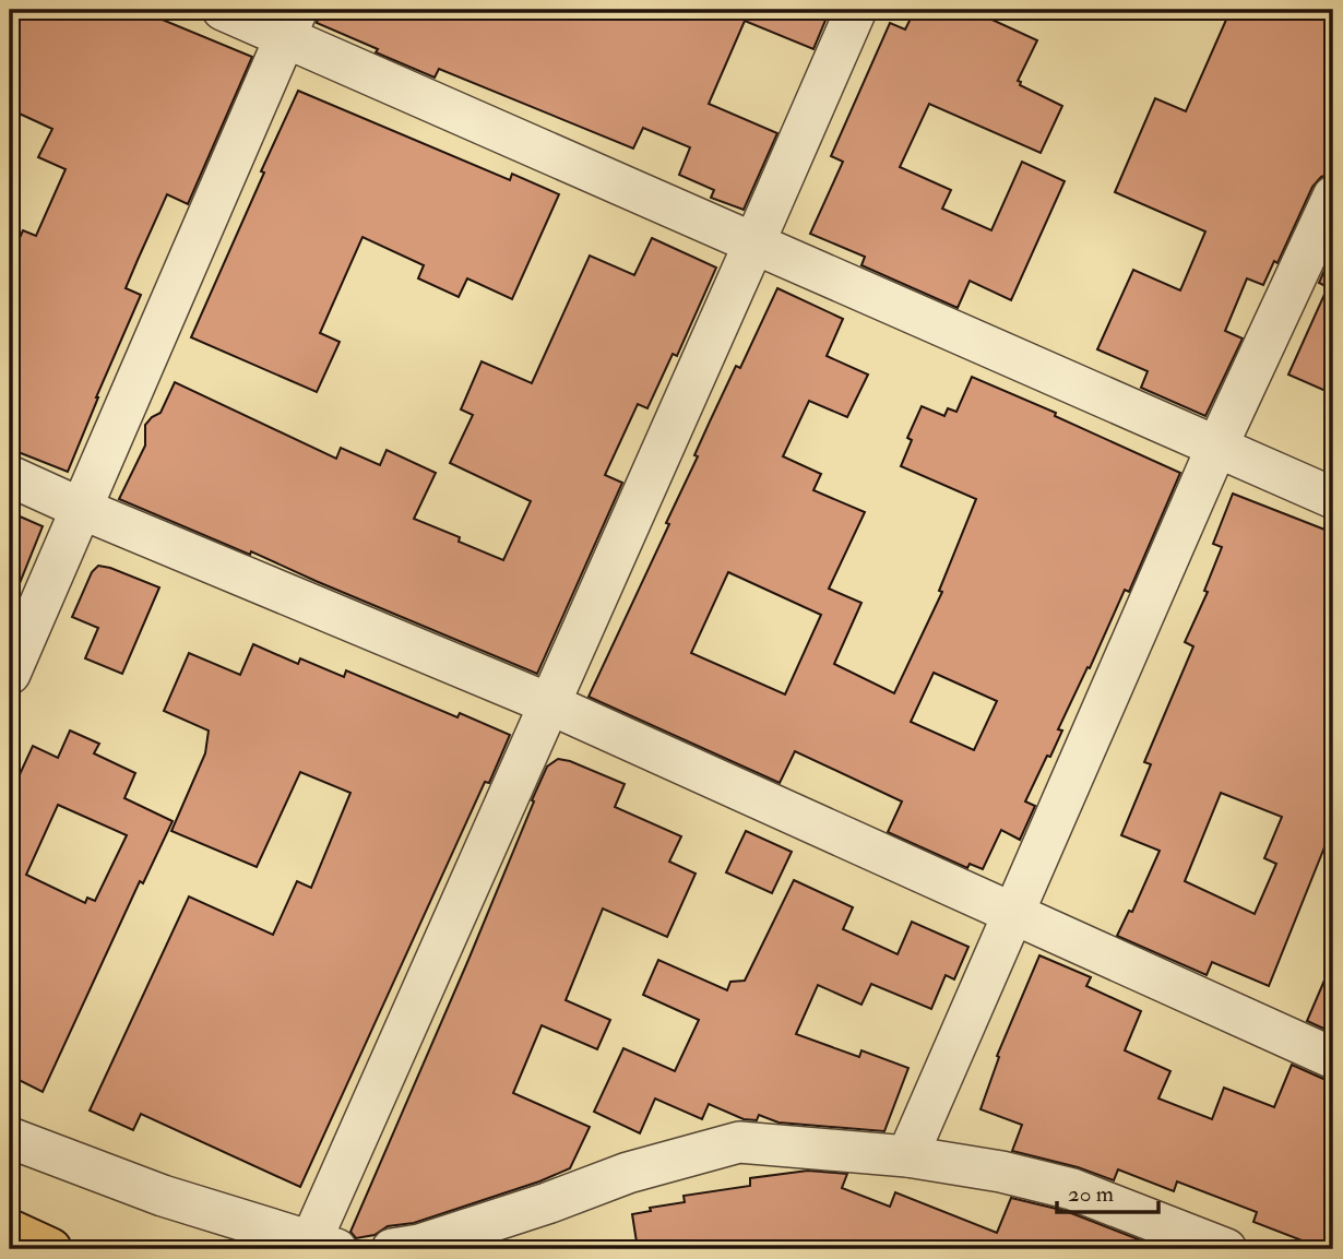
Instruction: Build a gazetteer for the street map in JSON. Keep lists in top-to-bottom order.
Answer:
{
  "scale_bar": "20 m"
}
